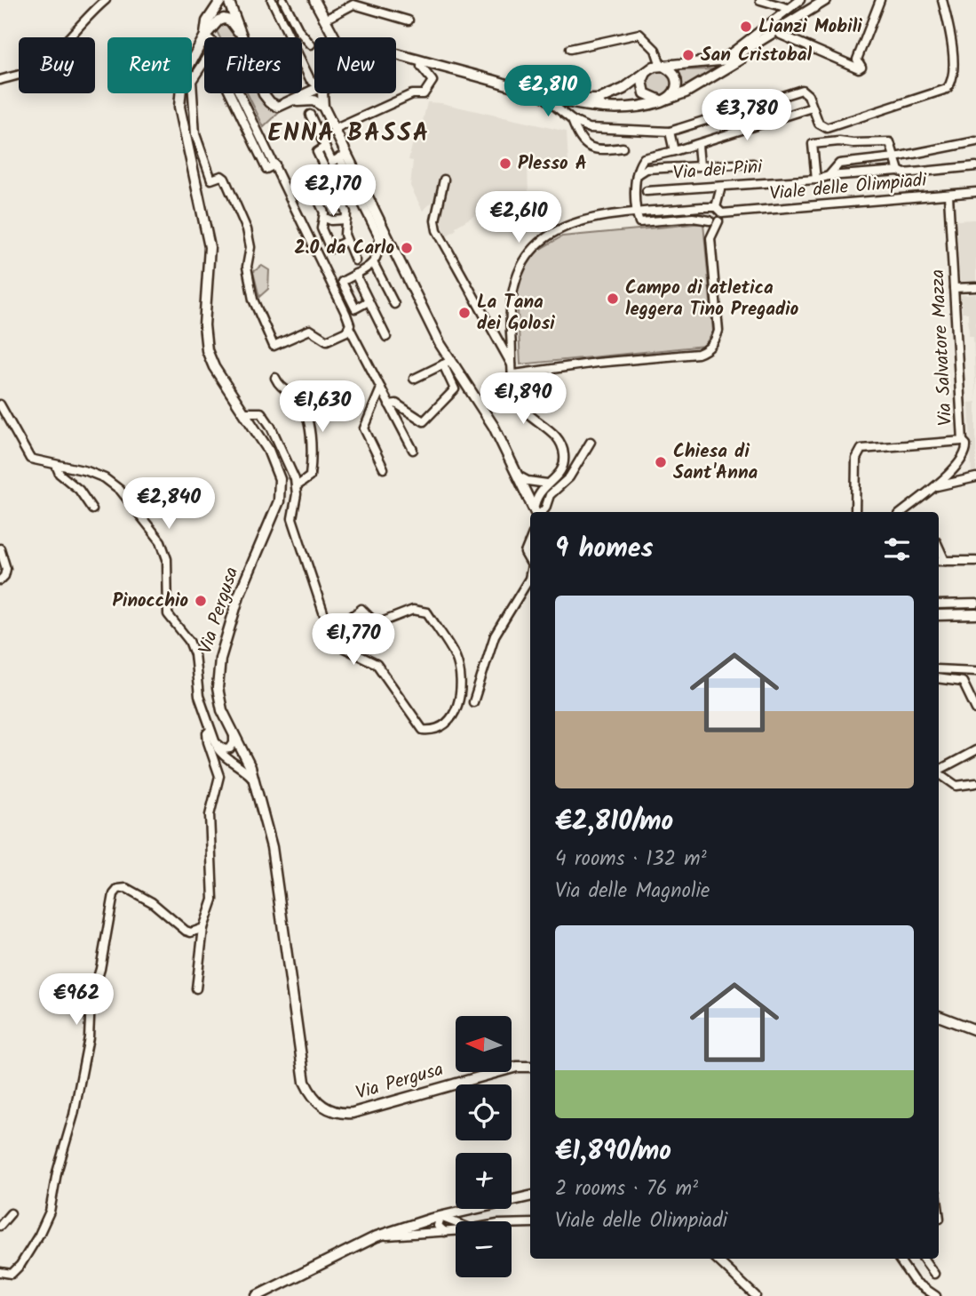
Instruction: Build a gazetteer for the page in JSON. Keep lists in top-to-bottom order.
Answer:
{
  "streets": {
    "main road": ["Via Pergusa"],
    "street": ["Via dei Pini", "Viale delle Olimpiadi", "Via Salvatore Mazza"]
  },
  "crossings": [
    ["Viale delle Olimpiadi", "Via Salvatore Mazza"]
  ],
  "districts": ["ENNA BASSA"],
  "places": [
    "Lianzi Mobili",
    "San Cristobal",
    "Plesso A",
    "2.0 da Carlo",
    "Campo di atletica leggera Tino Pregadio",
    "La Tana dei Golosi",
    "Chiesa di Sant'Anna",
    "Pinocchio"
  ],
  "north": "left",
  "page": {
    "chip": [
      "Buy",
      "Rent",
      "Filters",
      "New"
    ],
    "price": [
      "€2,810",
      "€3,780",
      "€2,170",
      "€2,610",
      "€1,890",
      "€1,630",
      "€2,840",
      "€1,770",
      "€962"
    ],
    "heading": "9 homes",
    "list": [
      {
        "name": "€2,810/mo",
        "note": "4 rooms · 132 m² · Via delle Magnolie"
      },
      {
        "name": "€1,890/mo",
        "note": "2 rooms · 76 m² · Viale delle Olimpiadi"
      }
    ],
    "map_buttons": ["+", "−"]
  }
}
